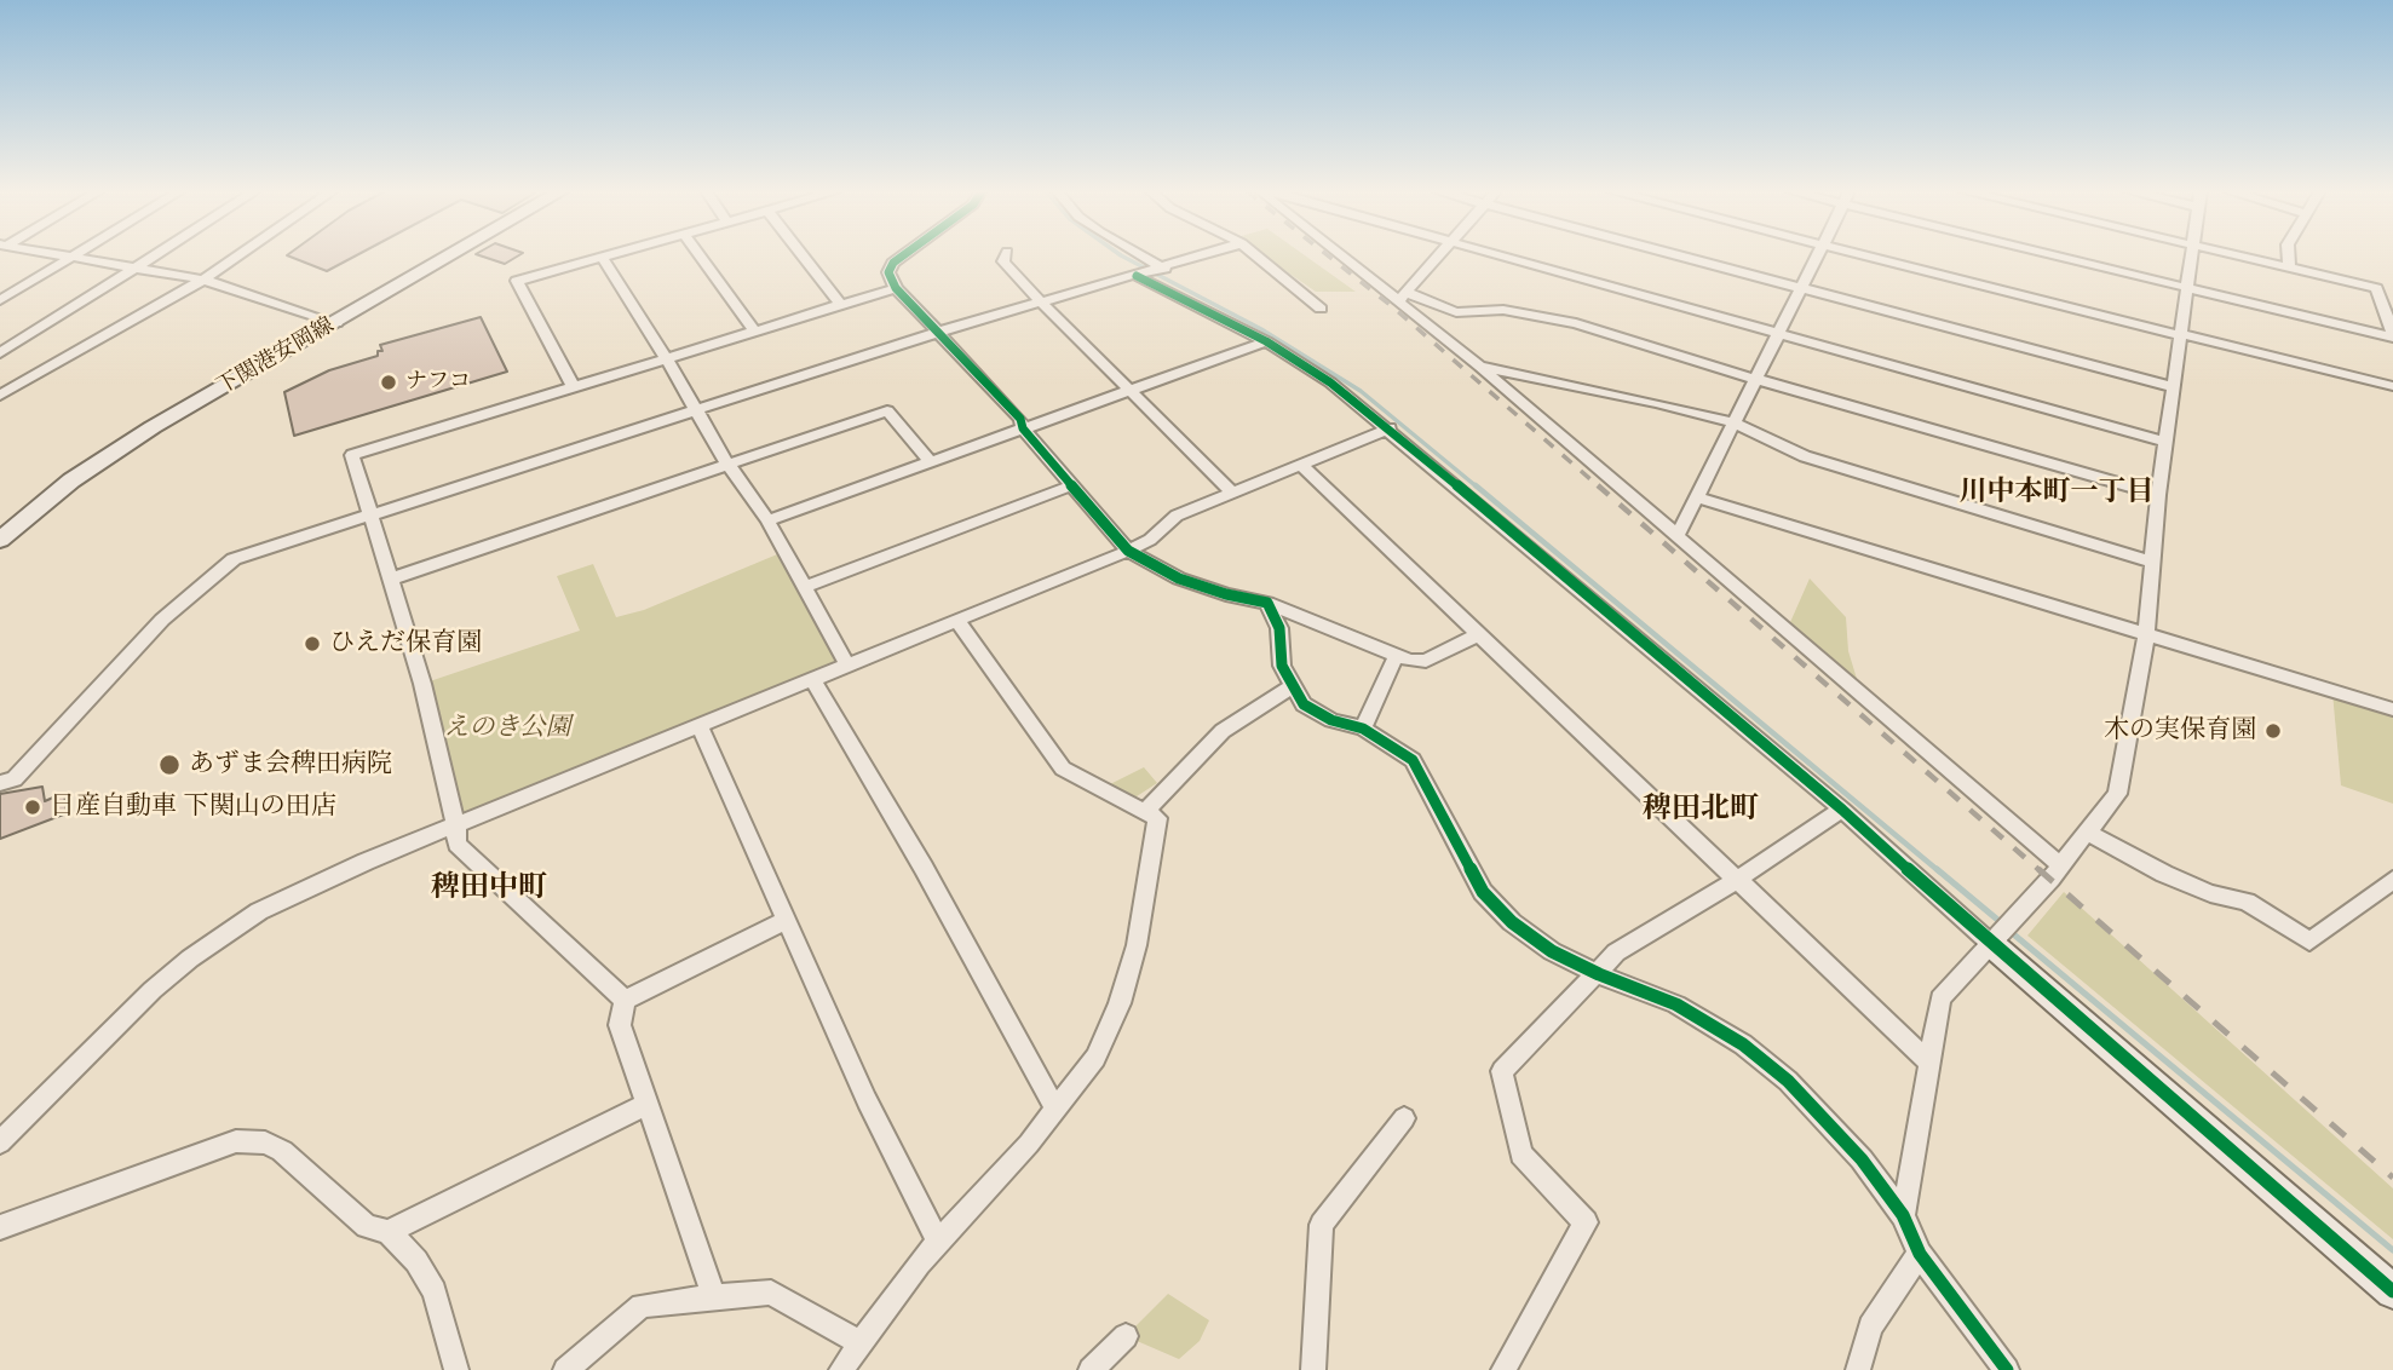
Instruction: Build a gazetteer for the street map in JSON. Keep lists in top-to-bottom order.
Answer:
{
  "streets": {
    "main road": ["下関港安岡線"]
  },
  "districts": ["川中本町一丁目", "稗田北町", "稗田中町"],
  "parks": ["えのき公園"],
  "places": [
    "ナフコ",
    "ひえだ保育園",
    "木の実保育園",
    "あずま会稗田病院",
    "日産自動車 下関山の田店"
  ]
}
